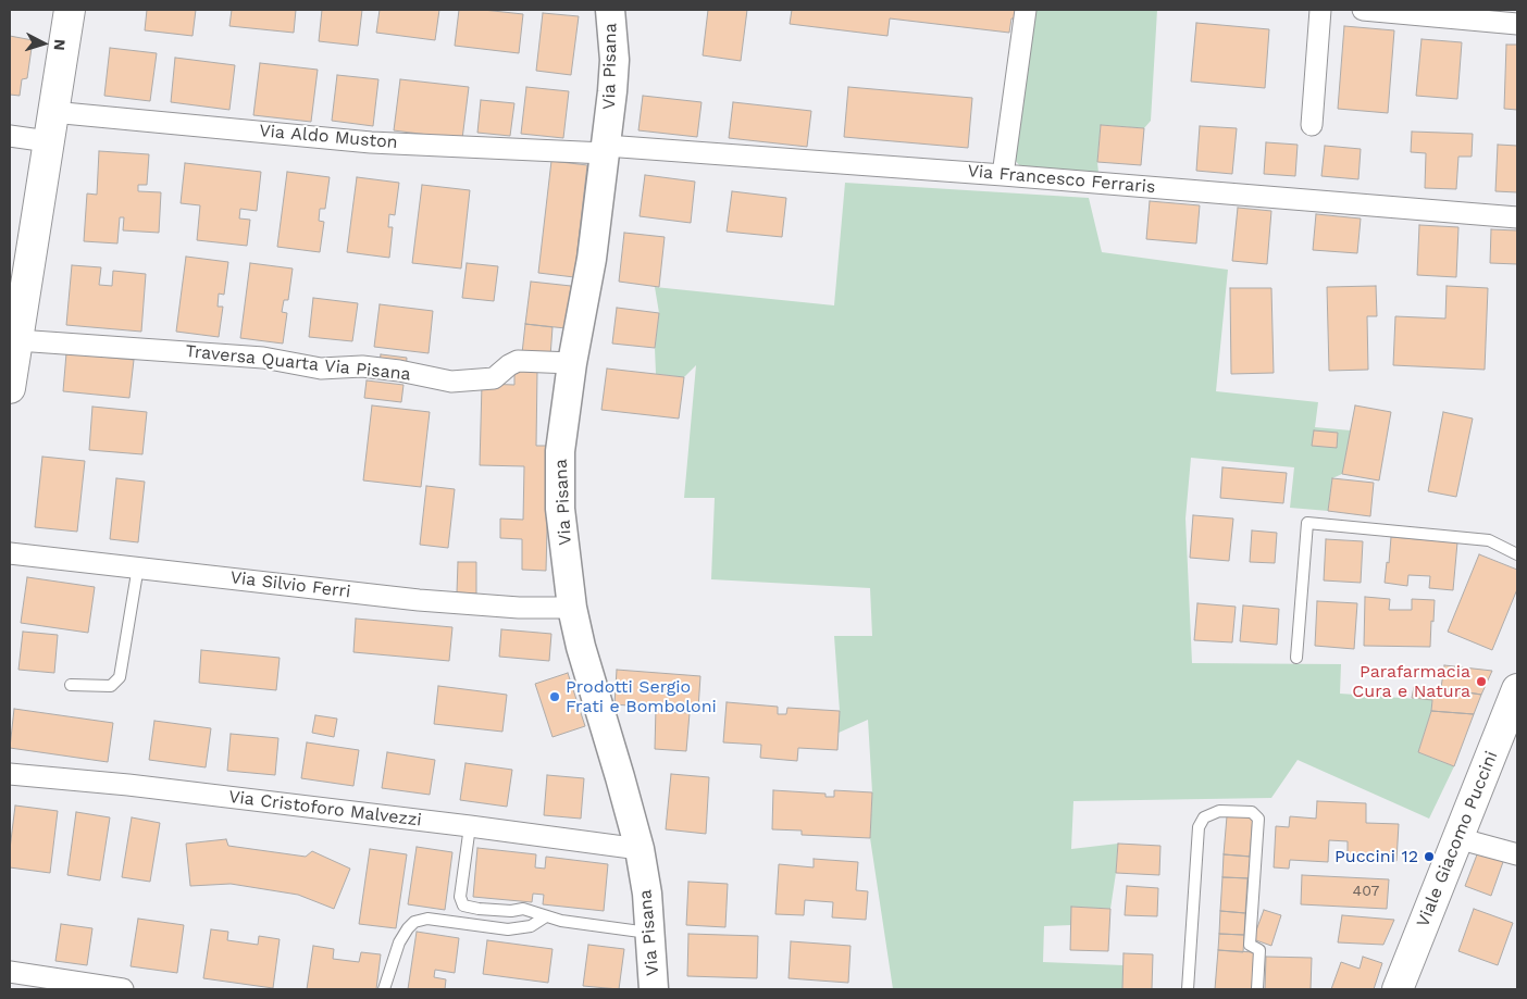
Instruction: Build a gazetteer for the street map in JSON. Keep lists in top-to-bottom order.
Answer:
{
  "streets": {
    "main road": ["Via Pisana", "Viale Giacomo Puccini"],
    "street": [
      "Via Aldo Muston",
      "Via Francesco Ferraris",
      "Traversa Quarta Via Pisana",
      "Via Silvio Ferri",
      "Via Cristoforo Malvezzi"
    ]
  },
  "crossings": [
    ["Via Pisana", "Via Aldo Muston"],
    ["Via Pisana", "Via Francesco Ferraris"],
    ["Via Pisana", "Traversa Quarta Via Pisana"],
    ["Via Pisana", "Via Silvio Ferri"],
    ["Via Pisana", "Via Cristoforo Malvezzi"],
    ["Via Aldo Muston", "Via Francesco Ferraris"]
  ],
  "places": ["Parafarmacia Cura e Natura", "Prodotti Sergio Frati e Bomboloni", "Puccini 12"],
  "house_numbers": ["407"],
  "north": "right"
}
